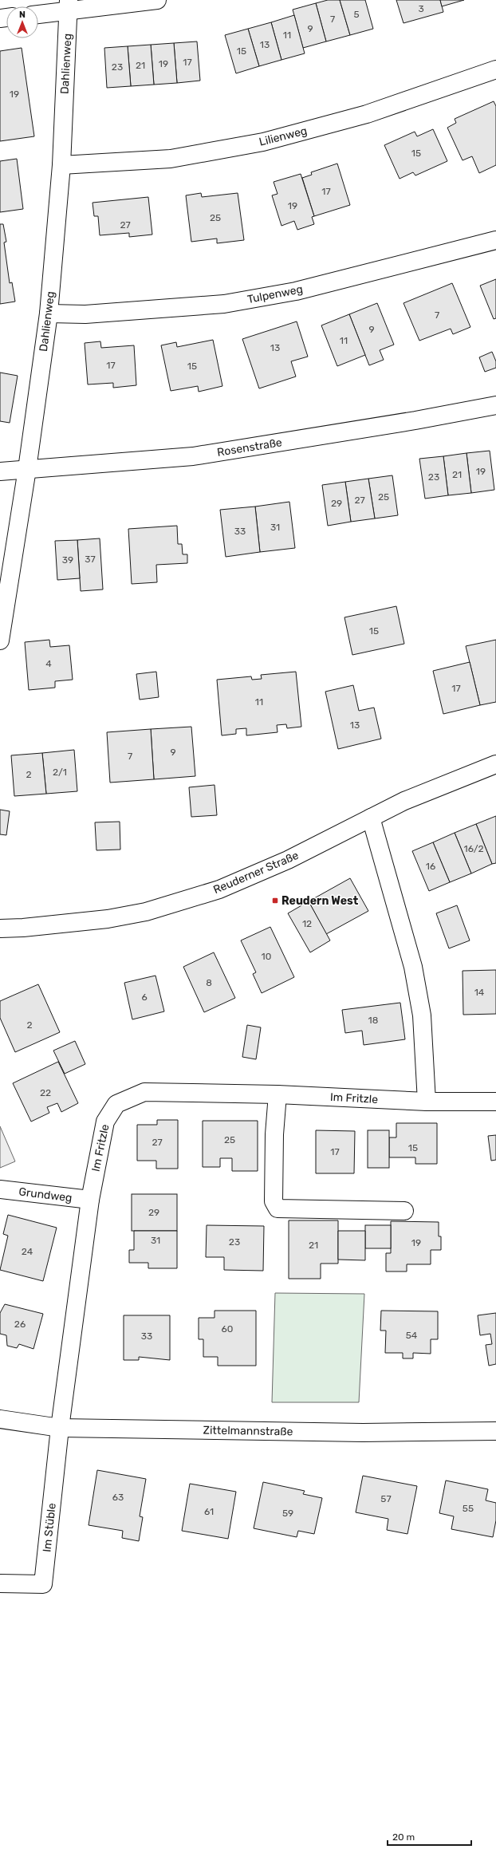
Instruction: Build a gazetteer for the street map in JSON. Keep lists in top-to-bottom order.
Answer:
{
  "streets": {
    "street": [
      "Dahlienweg",
      "Lilienweg",
      "Tulpenweg",
      "Rosenstraße",
      "Reuderner Straße",
      "Im Fritzle",
      "Grundweg",
      "Zittelmannstraße",
      "Im Stüble"
    ]
  },
  "crossings": [
    ["Dahlienweg", "Lilienweg"],
    ["Dahlienweg", "Tulpenweg"],
    ["Dahlienweg", "Rosenstraße"],
    ["Im Fritzle", "Grundweg"],
    ["Im Fritzle", "Zittelmannstraße"],
    ["Im Fritzle", "Im Stüble"],
    ["Zittelmannstraße", "Im Stüble"]
  ],
  "places": {
    "transit": ["Reudern West"]
  },
  "house_numbers": [
    "3",
    "5",
    "7",
    "9",
    "11",
    "13",
    "15",
    "17",
    "19",
    "21",
    "23",
    "19",
    "15",
    "17",
    "19",
    "25",
    "27",
    "7",
    "9",
    "11",
    "13",
    "17",
    "15",
    "19",
    "21",
    "23",
    "25",
    "27",
    "29",
    "31",
    "33",
    "37",
    "39",
    "15",
    "4",
    "17",
    "11",
    "13",
    "9",
    "7",
    "2/1",
    "2",
    "16/2",
    "16",
    "12",
    "10",
    "8",
    "14",
    "6",
    "18",
    "2",
    "22",
    "25",
    "27",
    "15",
    "17",
    "29",
    "31",
    "23",
    "19",
    "21",
    "24",
    "26",
    "60",
    "54",
    "33",
    "63",
    "57",
    "55",
    "61",
    "59"
  ],
  "scale_bar": "20 m",
  "north": "top"
}
